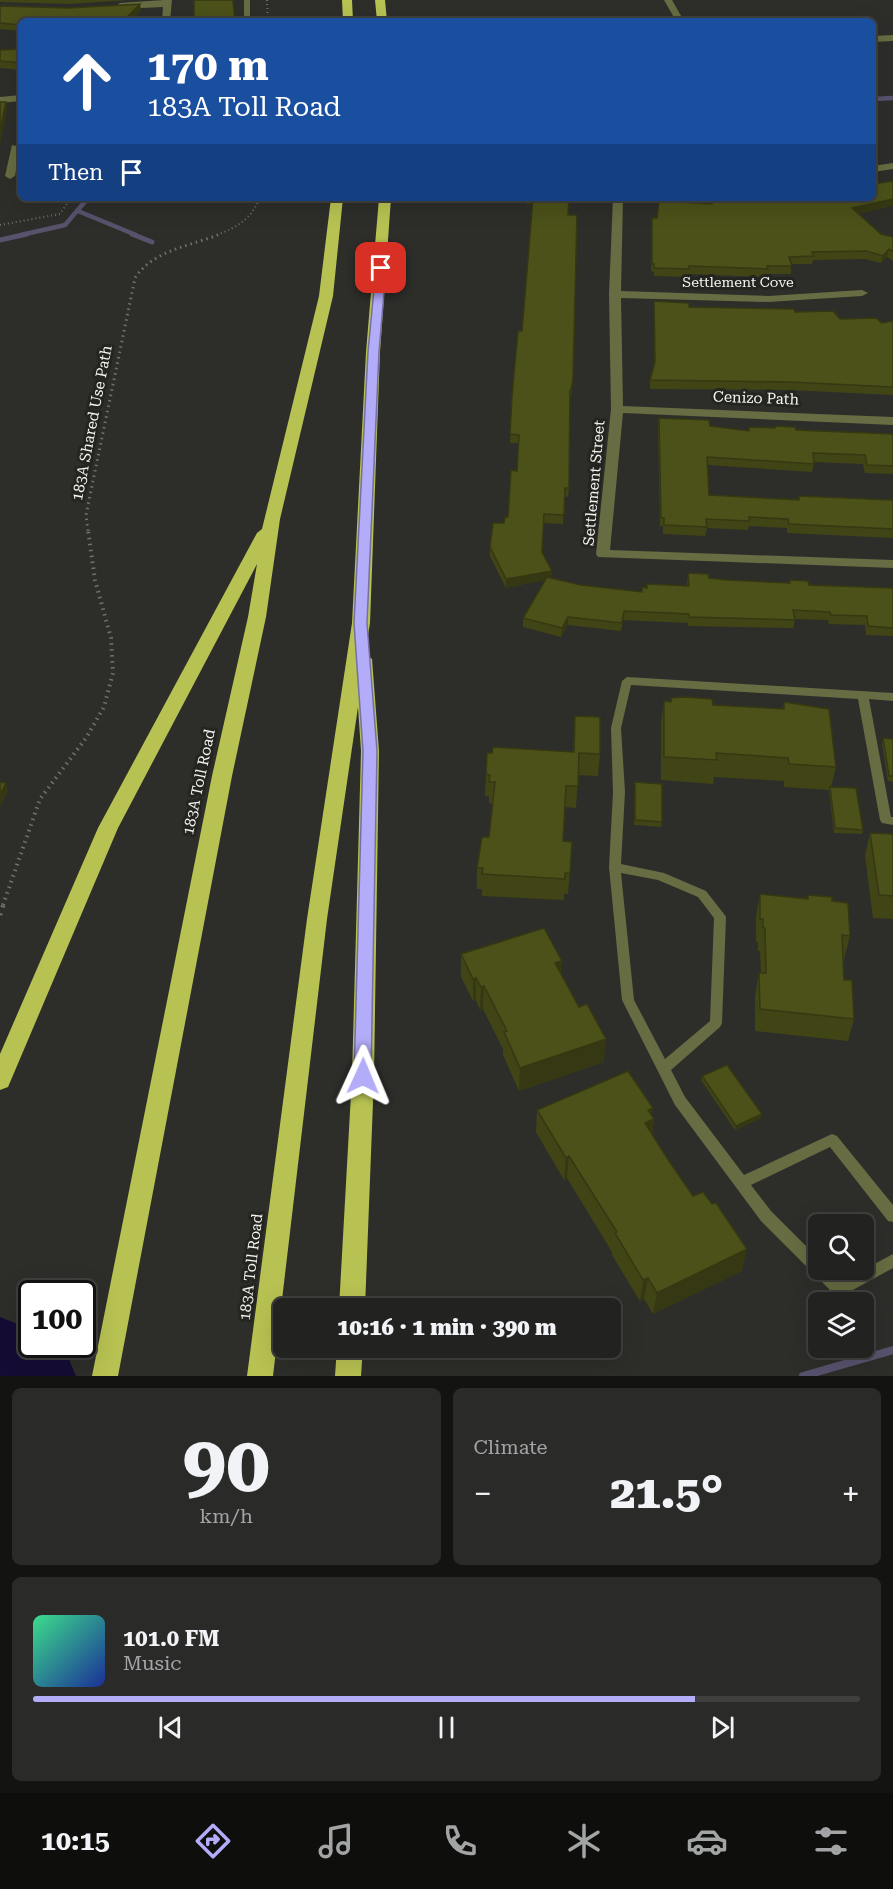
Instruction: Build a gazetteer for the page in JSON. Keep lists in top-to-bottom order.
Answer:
{
  "streets": {
    "highway": ["183A Toll Road"],
    "street": ["Settlement Cove", "Cenizo Path", "Settlement Street"],
    "path": ["183A Shared Use Path"]
  },
  "crossings": [
    ["Settlement Cove", "Settlement Street"],
    ["Cenizo Path", "Settlement Street"]
  ],
  "page": {
    "turn": ["170 m", "183A Toll Road"],
    "then": "Then",
    "limit": "100",
    "trip": "10:16 · 1 min · 390 m",
    "tile": [
      ["90", "km/h"],
      "Climate"
    ],
    "heat": ["−", "21.5°", "+"],
    "song": ["101.0 FM", "Music"],
    "tabs": "10:15"
  }
}
